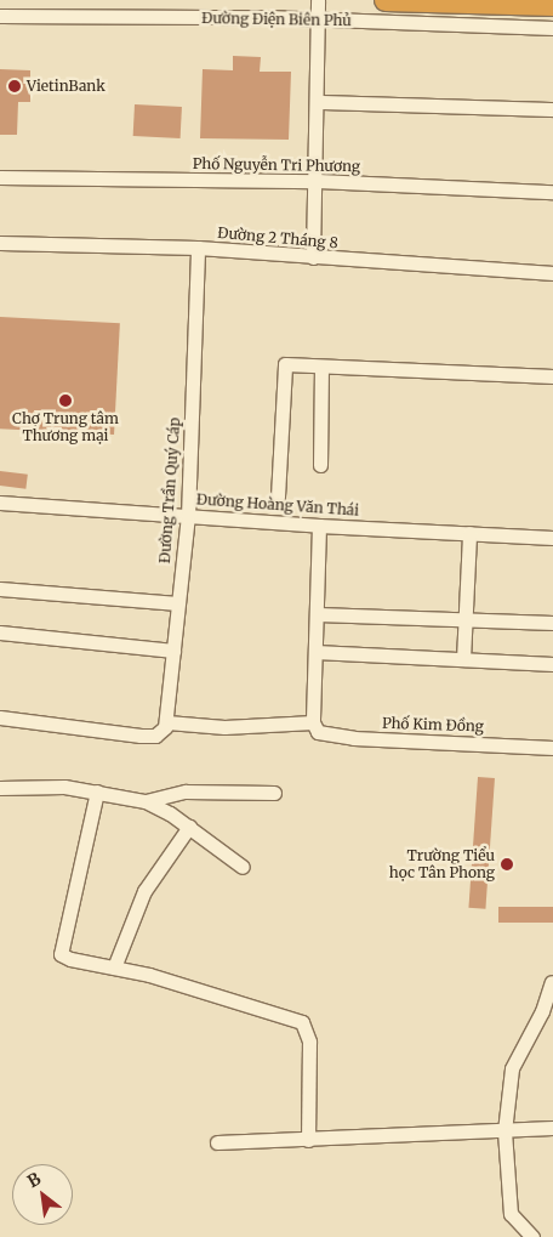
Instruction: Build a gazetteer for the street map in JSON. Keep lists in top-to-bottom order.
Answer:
{
  "streets": {
    "street": [
      "Đường Điện Biên Phủ",
      "Phố Nguyễn Tri Phương",
      "Đường 2 Tháng 8",
      "Đường Trần Quý Cáp",
      "Đường Hoàng Văn Thái",
      "Phố Kim Đồng"
    ]
  },
  "crossings": [
    ["Đường 2 Tháng 8", "Đường Trần Quý Cáp"],
    ["Đường Trần Quý Cáp", "Đường Hoàng Văn Thái"],
    ["Đường Trần Quý Cáp", "Phố Kim Đồng"]
  ],
  "places": ["VietinBank", "Chợ Trung tâm Thương mại", "Trường Tiểu học Tân Phong"],
  "north": "top left"
}
